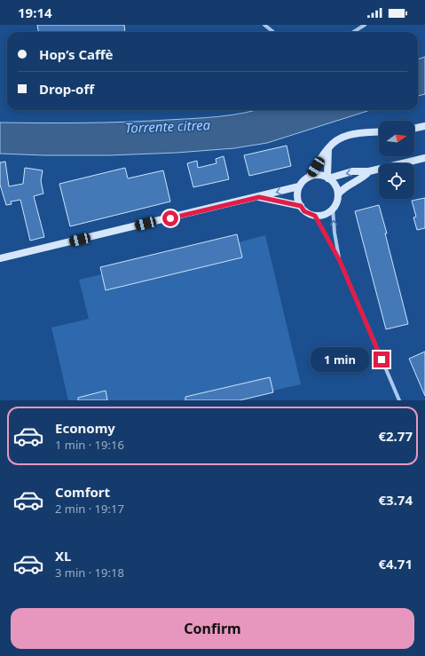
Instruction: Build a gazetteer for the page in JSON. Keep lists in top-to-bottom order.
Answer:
{
  "water": ["Torrente citrea"],
  "north": "right",
  "page": {
    "status": "19:14",
    "banner": ["Hop’s Caffè", "Drop-off"],
    "bubble": "1 min",
    "list": [
      {
        "name": "Economy",
        "note": "1 min · 19:16",
        "value": "€2.77"
      },
      {
        "name": "Comfort",
        "note": "2 min · 19:17",
        "value": "€3.74"
      },
      {
        "name": "XL",
        "note": "3 min · 19:18",
        "value": "€4.71"
      }
    ],
    "buttons": "Confirm"
  }
}
